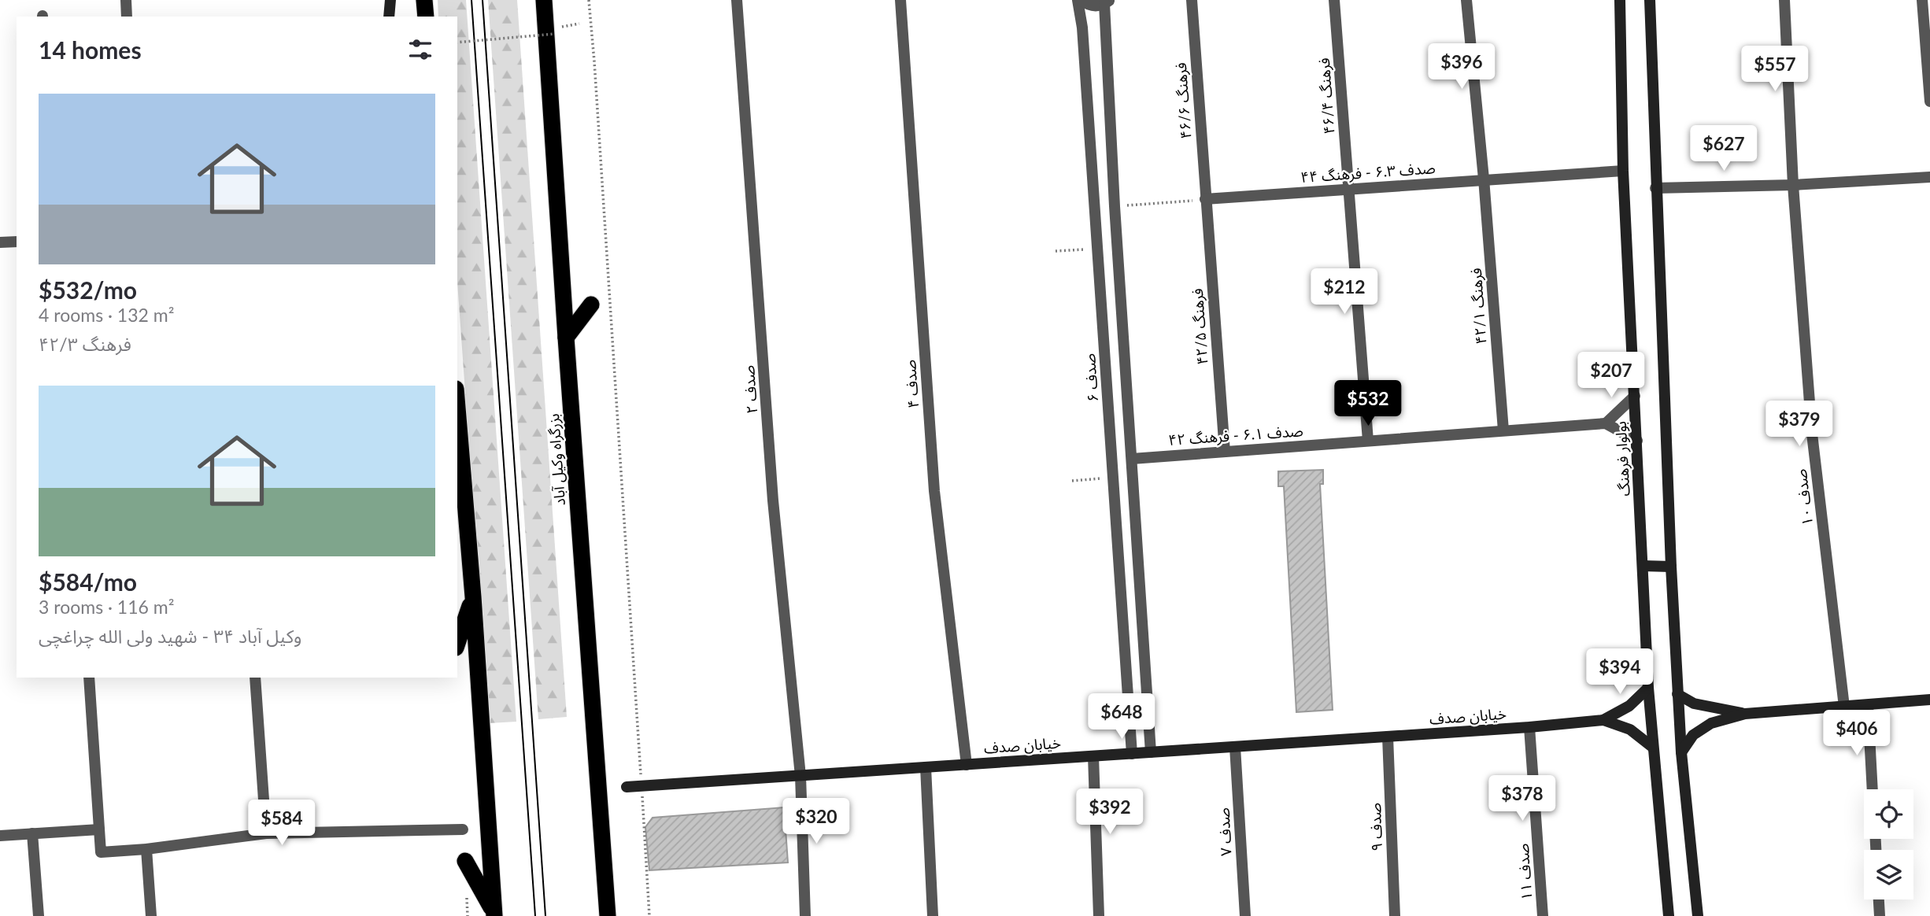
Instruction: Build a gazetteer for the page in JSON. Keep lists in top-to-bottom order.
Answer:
{
  "streets": {
    "highway": ["بزرگراه وکیل آباد"],
    "street": [
      "فرهنگ ۴۶/۴",
      "فرهنگ ۴۶/۶",
      "صدف ۶.۳ - فرهنگ ۴۴",
      "فرهنگ ۴۲/۱",
      "فرهنگ ۴۲/۵",
      "صدف ۶",
      "صدف ۴",
      "صدف ۲",
      "صدف ۶.۱ - فرهنگ ۴۲",
      "بولوار فرهنگ",
      "صدف ۱۰",
      "خیابان صدف",
      "صدف ۹",
      "صدف ۷",
      "صدف ۱۱"
    ]
  },
  "crossings": [
    ["فرهنگ ۴۶/۴", "صدف ۶.۳ - فرهنگ ۴۴"],
    ["فرهنگ ۴۶/۴", "صدف ۶.۱ - فرهنگ ۴۲"],
    ["فرهنگ ۴۶/۶", "صدف ۶.۳ - فرهنگ ۴۴"],
    ["فرهنگ ۴۶/۶", "فرهنگ ۴۲/۵"],
    ["صدف ۶.۳ - فرهنگ ۴۴", "فرهنگ ۴۲/۱"],
    ["صدف ۶.۳ - فرهنگ ۴۴", "فرهنگ ۴۲/۵"],
    ["صدف ۶.۳ - فرهنگ ۴۴", "بولوار فرهنگ"],
    ["فرهنگ ۴۲/۱", "صدف ۶.۱ - فرهنگ ۴۲"],
    ["فرهنگ ۴۲/۵", "صدف ۶.۱ - فرهنگ ۴۲"],
    ["صدف ۶", "خیابان صدف"],
    ["صدف ۴", "خیابان صدف"],
    ["صدف ۲", "خیابان صدف"],
    ["خیابان صدف", "صدف ۹"],
    ["خیابان صدف", "صدف ۷"],
    ["خیابان صدف", "صدف ۱۱"]
  ],
  "page": {
    "heading": "14 homes",
    "price": [
      "$396",
      "$557",
      "$627",
      "$212",
      "$207",
      "$532",
      "$379",
      "$394",
      "$648",
      "$406",
      "$378",
      "$392",
      "$320",
      "$584"
    ],
    "list": [
      {
        "name": "$532/mo",
        "note": "4 rooms · 132 m² · فرهنگ ۴۲/۳"
      },
      {
        "name": "$584/mo",
        "note": "3 rooms · 116 m² · وکیل آباد ۳۴ - شهید ولی الله چراغچی"
      }
    ]
  }
}
